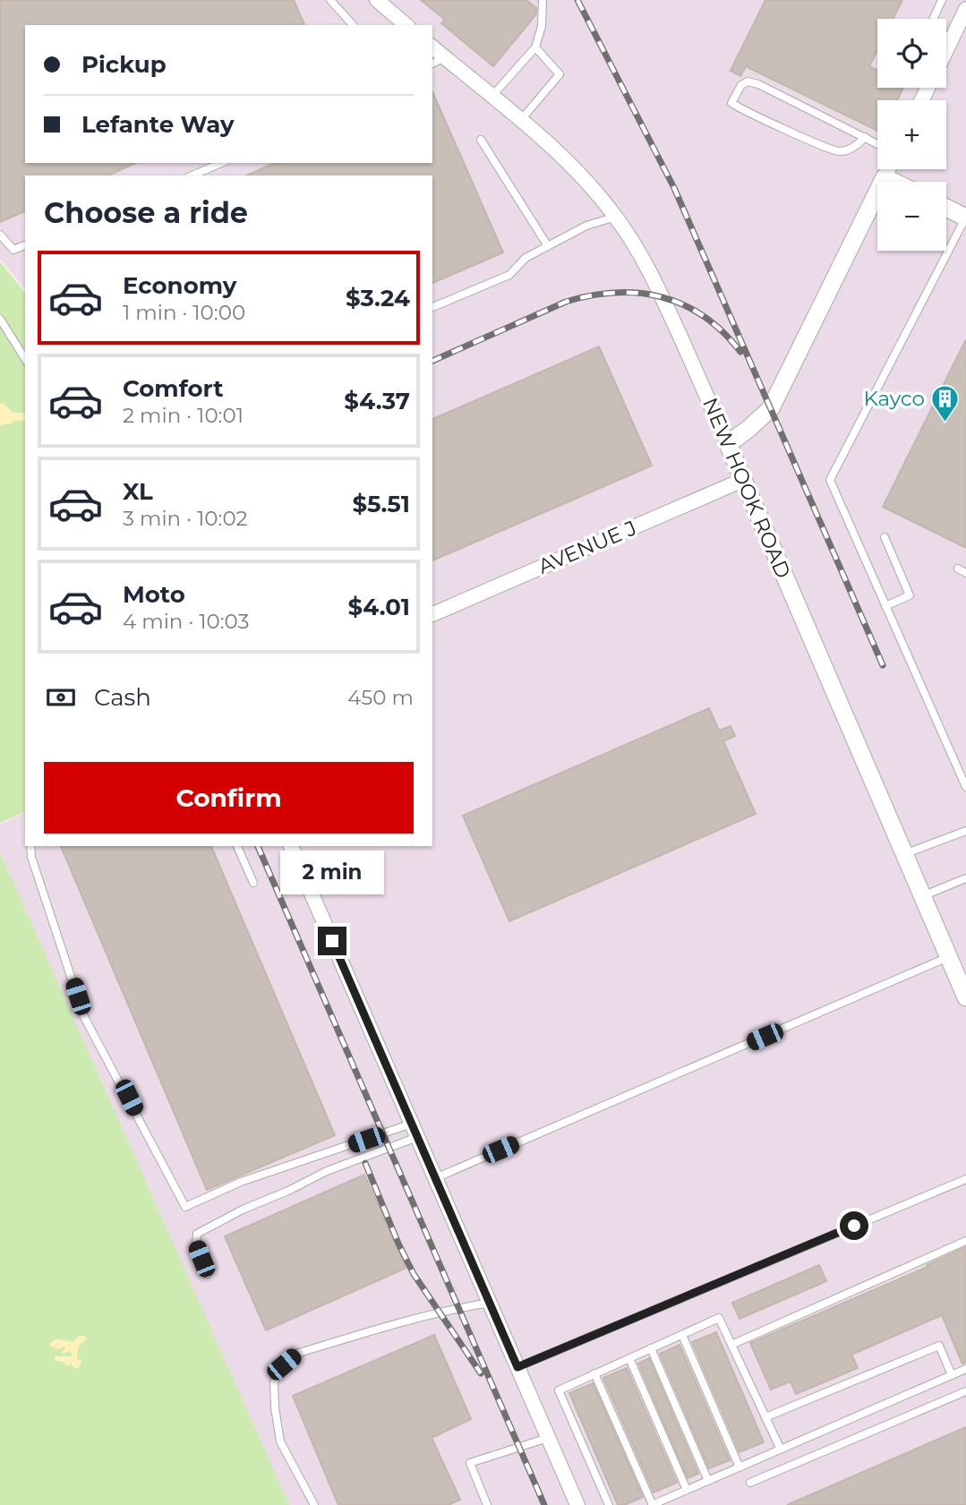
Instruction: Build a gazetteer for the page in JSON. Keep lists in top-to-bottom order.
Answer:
{
  "streets": {
    "street": ["NEW HOOK ROAD", "AVENUE J"]
  },
  "crossings": [
    ["NEW HOOK ROAD", "AVENUE J"]
  ],
  "places": {
    "building": ["Kayco"]
  },
  "page": {
    "map_buttons": ["+", "−"],
    "banner": ["Pickup", "Lefante Way"],
    "heading": "Choose a ride",
    "list": [
      {
        "name": "Economy",
        "note": "1 min · 10:00",
        "value": "$3.24"
      },
      {
        "name": "Comfort",
        "note": "2 min · 10:01",
        "value": "$4.37"
      },
      {
        "name": "XL",
        "note": "3 min · 10:02",
        "value": "$5.51"
      },
      {
        "name": "Moto",
        "note": "4 min · 10:03",
        "value": "$4.01"
      }
    ],
    "pay": ["Cash", "450 m"],
    "buttons": "Confirm",
    "bubble": "2 min"
  }
}
